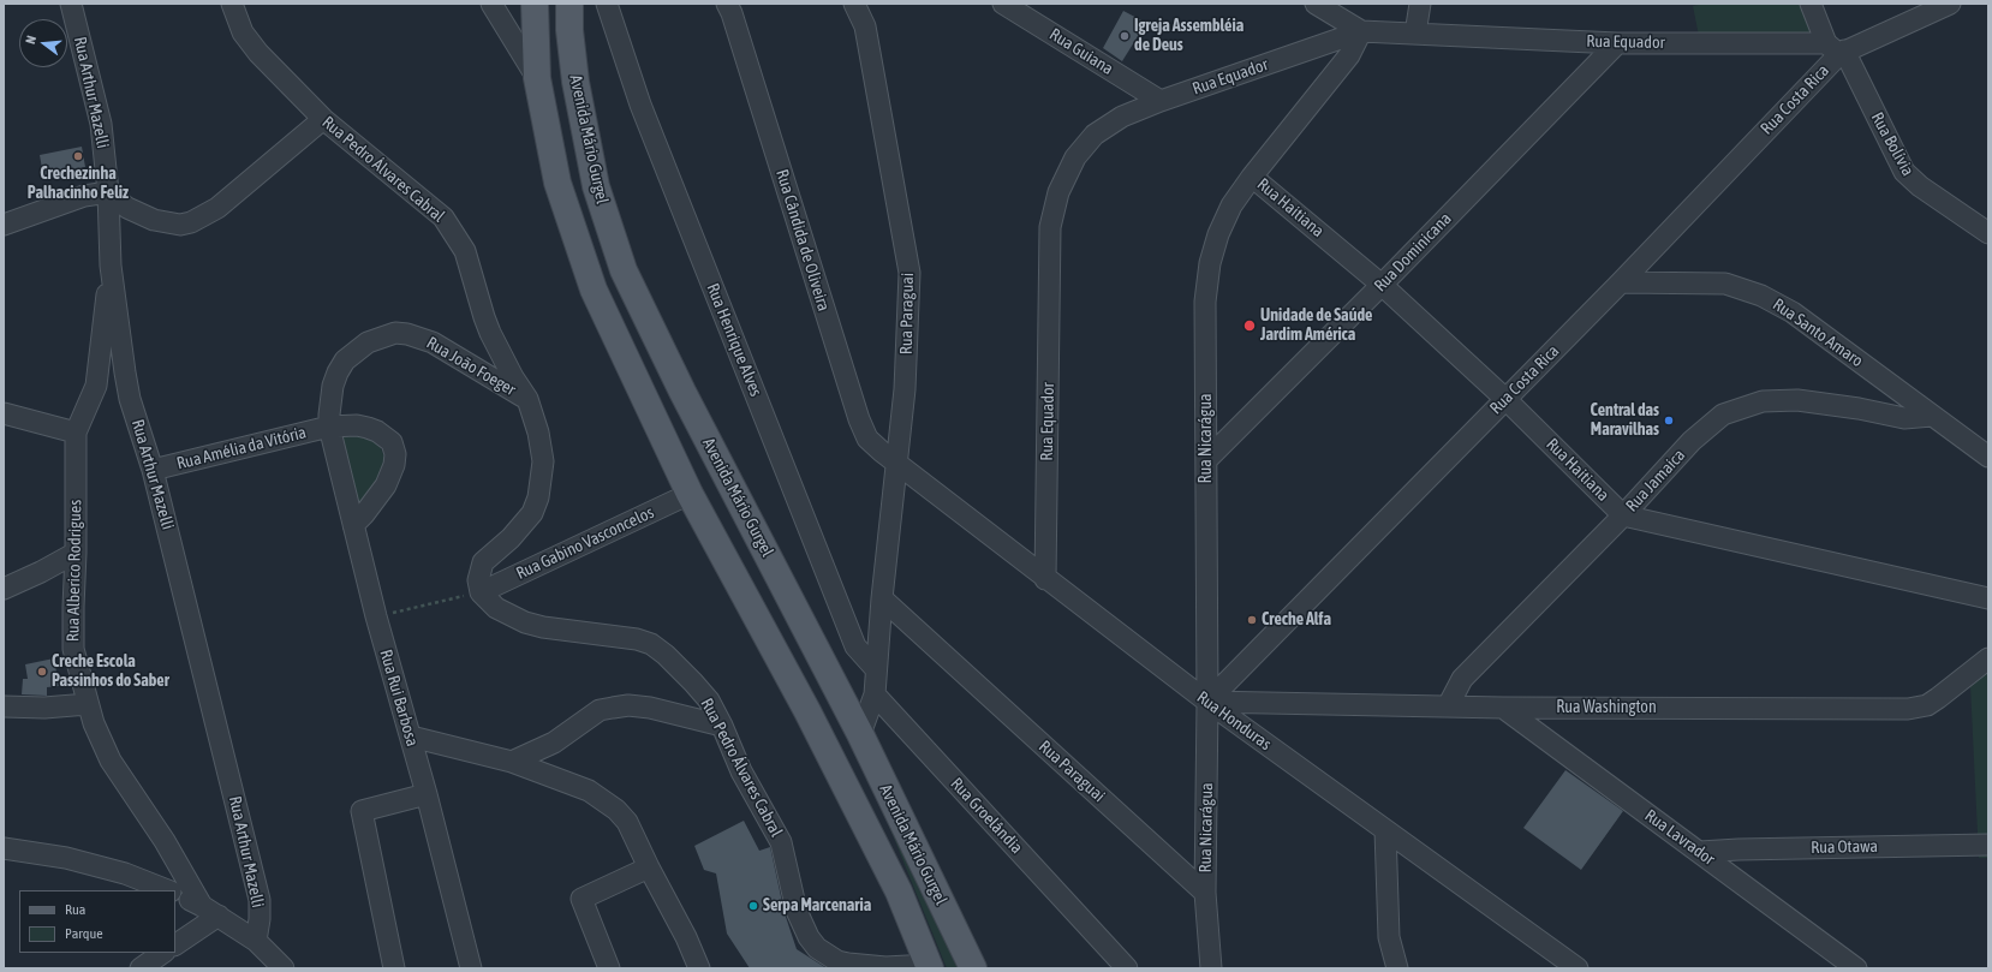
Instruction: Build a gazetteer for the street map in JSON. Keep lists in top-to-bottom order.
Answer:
{
  "streets": {
    "main road": ["Avenida Mário Gurgel"],
    "street": [
      "Rua Equador",
      "Rua Guiana",
      "Rua Arthur Mazelli",
      "Rua Costa Rica",
      "Rua Bolívia",
      "Rua Pedro Álvares Cabral",
      "Rua Haitiana",
      "Rua Cândida de Oliveira",
      "Rua Dominicana",
      "Rua Paraguai",
      "Rua Santo Amaro",
      "Rua Henrique Alves",
      "Rua João Foeger",
      "Rua Nicarágua",
      "Rua Amélia da Vitória",
      "Rua Jamaica",
      "Rua Gabino Vasconcelos",
      "Rua Alberico Rodrigues",
      "Rua Rui Barbosa",
      "Rua Washington",
      "Rua Honduras",
      "Rua Groelândia",
      "Rua Lavrador",
      "Rua Otawa"
    ]
  },
  "crossings": [
    ["Rua Equador", "Rua Guiana"],
    ["Rua Equador", "Rua Costa Rica"],
    ["Rua Equador", "Rua Bolívia"],
    ["Rua Equador", "Rua Dominicana"],
    ["Rua Equador", "Rua Nicarágua"],
    ["Rua Equador", "Rua Honduras"],
    ["Rua Arthur Mazelli", "Rua Amélia da Vitória"],
    ["Rua Arthur Mazelli", "Rua Alberico Rodrigues"],
    ["Rua Costa Rica", "Rua Bolívia"],
    ["Rua Costa Rica", "Rua Haitiana"],
    ["Rua Costa Rica", "Rua Santo Amaro"],
    ["Rua Costa Rica", "Rua Nicarágua"],
    ["Rua Costa Rica", "Rua Washington"],
    ["Rua Costa Rica", "Rua Honduras"],
    ["Avenida Mário Gurgel", "Rua Pedro Álvares Cabral"],
    ["Avenida Mário Gurgel", "Rua Gabino Vasconcelos"],
    ["Rua Pedro Álvares Cabral", "Rua João Foeger"],
    ["Rua Pedro Álvares Cabral", "Rua Gabino Vasconcelos"],
    ["Rua Haitiana", "Rua Dominicana"],
    ["Rua Haitiana", "Rua Nicarágua"],
    ["Rua Haitiana", "Rua Jamaica"],
    ["Rua Cândida de Oliveira", "Rua Paraguai"],
    ["Rua Cândida de Oliveira", "Rua Honduras"],
    ["Rua Dominicana", "Rua Nicarágua"],
    ["Rua Paraguai", "Rua Henrique Alves"],
    ["Rua Paraguai", "Rua Nicarágua"],
    ["Rua Paraguai", "Rua Honduras"],
    ["Rua Paraguai", "Rua Groelândia"],
    ["Rua Santo Amaro", "Rua Jamaica"],
    ["Rua João Foeger", "Rua Amélia da Vitória"],
    ["Rua João Foeger", "Rua Rui Barbosa"],
    ["Rua Nicarágua", "Rua Washington"],
    ["Rua Nicarágua", "Rua Honduras"],
    ["Rua Amélia da Vitória", "Rua Rui Barbosa"],
    ["Rua Jamaica", "Rua Washington"],
    ["Rua Washington", "Rua Honduras"],
    ["Rua Washington", "Rua Lavrador"],
    ["Rua Lavrador", "Rua Otawa"]
  ],
  "places": [
    "Igreja Assembléia de Deus",
    "Crechezinha Palhacinho Feliz",
    "Unidade de Saúde Jardim América",
    "Central das Maravilhas",
    "Creche Alfa",
    "Creche Escola Passinhos do Saber",
    "Serpa Marcenaria"
  ],
  "legend": ["Rua", "Parque"],
  "north": "left"
}
